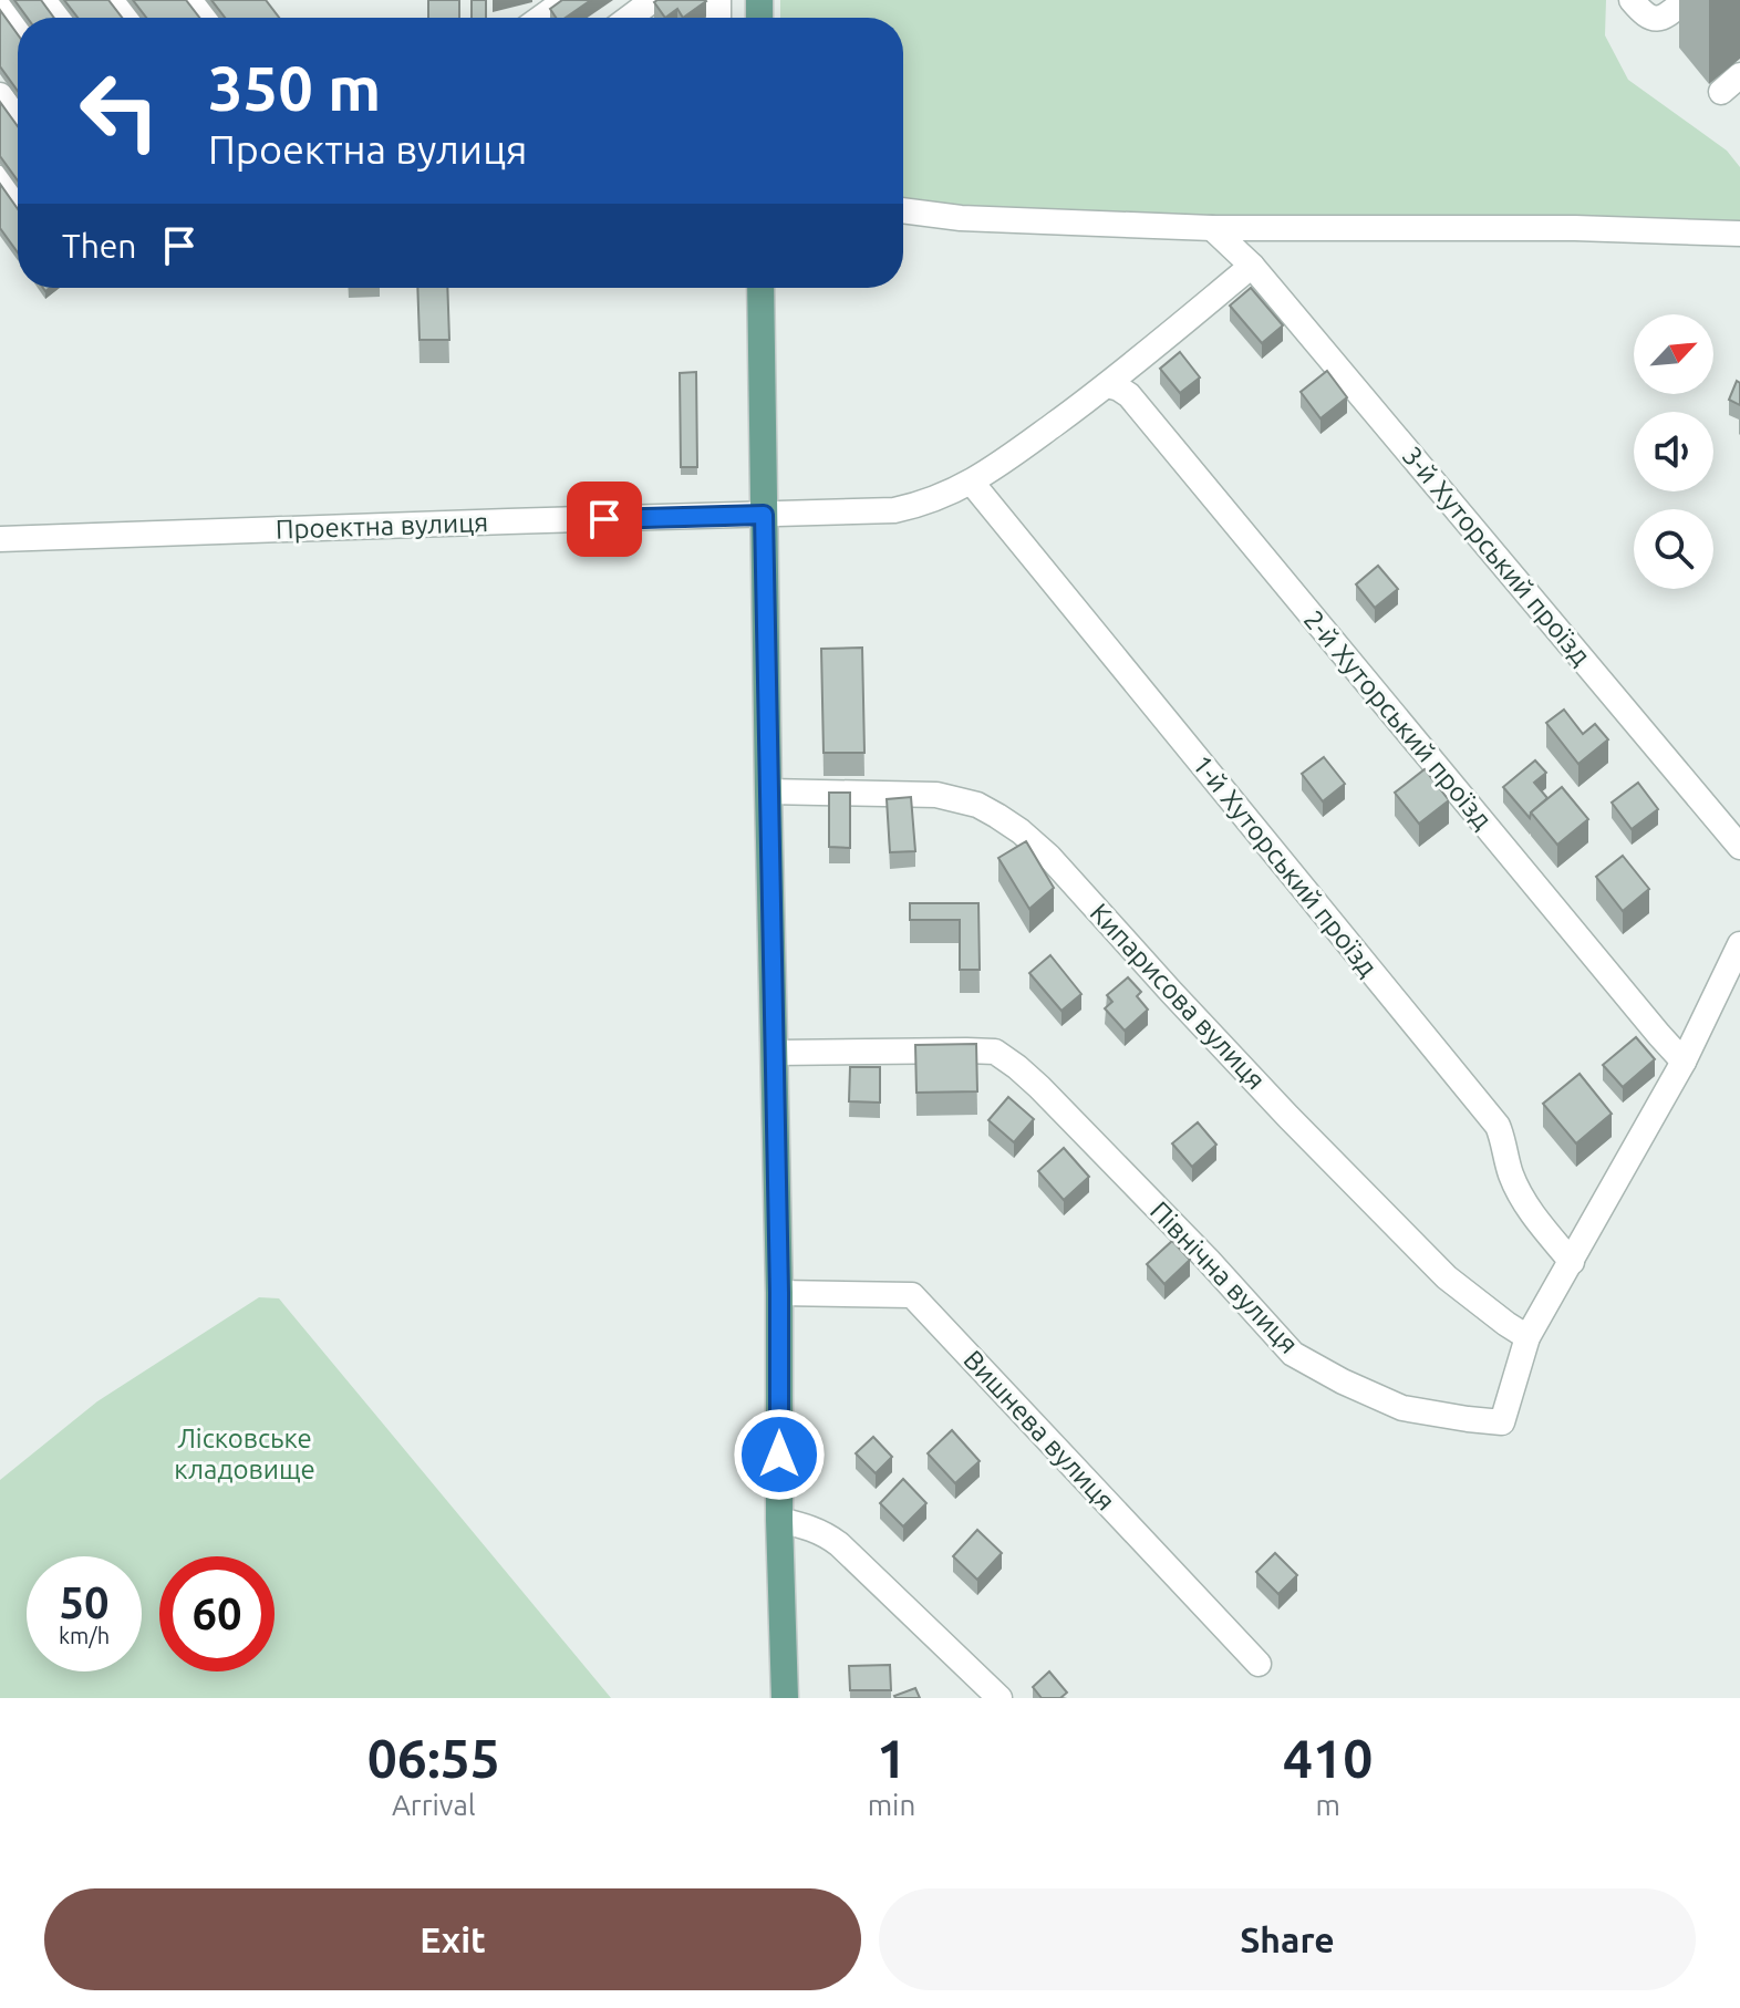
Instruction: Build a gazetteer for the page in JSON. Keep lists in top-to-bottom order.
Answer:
{
  "streets": {
    "street": [
      "Проектна вулиця",
      "3-й Хуторський проїзд",
      "2-й Хуторський проїзд",
      "1-й Хуторський проїзд",
      "Кипарисова вулиця",
      "Північна вулиця",
      "Вишнева вулиця"
    ]
  },
  "crossings": [
    ["Проектна вулиця", "3-й Хуторський проїзд"],
    ["Проектна вулиця", "2-й Хуторський проїзд"],
    ["Проектна вулиця", "1-й Хуторський проїзд"],
    ["2-й Хуторський проїзд", "Північна вулиця"],
    ["1-й Хуторський проїзд", "Північна вулиця"],
    ["Кипарисова вулиця", "Північна вулиця"]
  ],
  "parks": ["Лісковське кладовище"],
  "north": "top right",
  "page": {
    "turn": ["350 m", "Проектна вулиця"],
    "then": "Then",
    "speed": "50 km/h",
    "limit": "60",
    "eta": [
      "06:55",
      "Arrival",
      "1",
      "min",
      "410",
      "m"
    ],
    "buttons": ["Exit", "Share"]
  }
}
